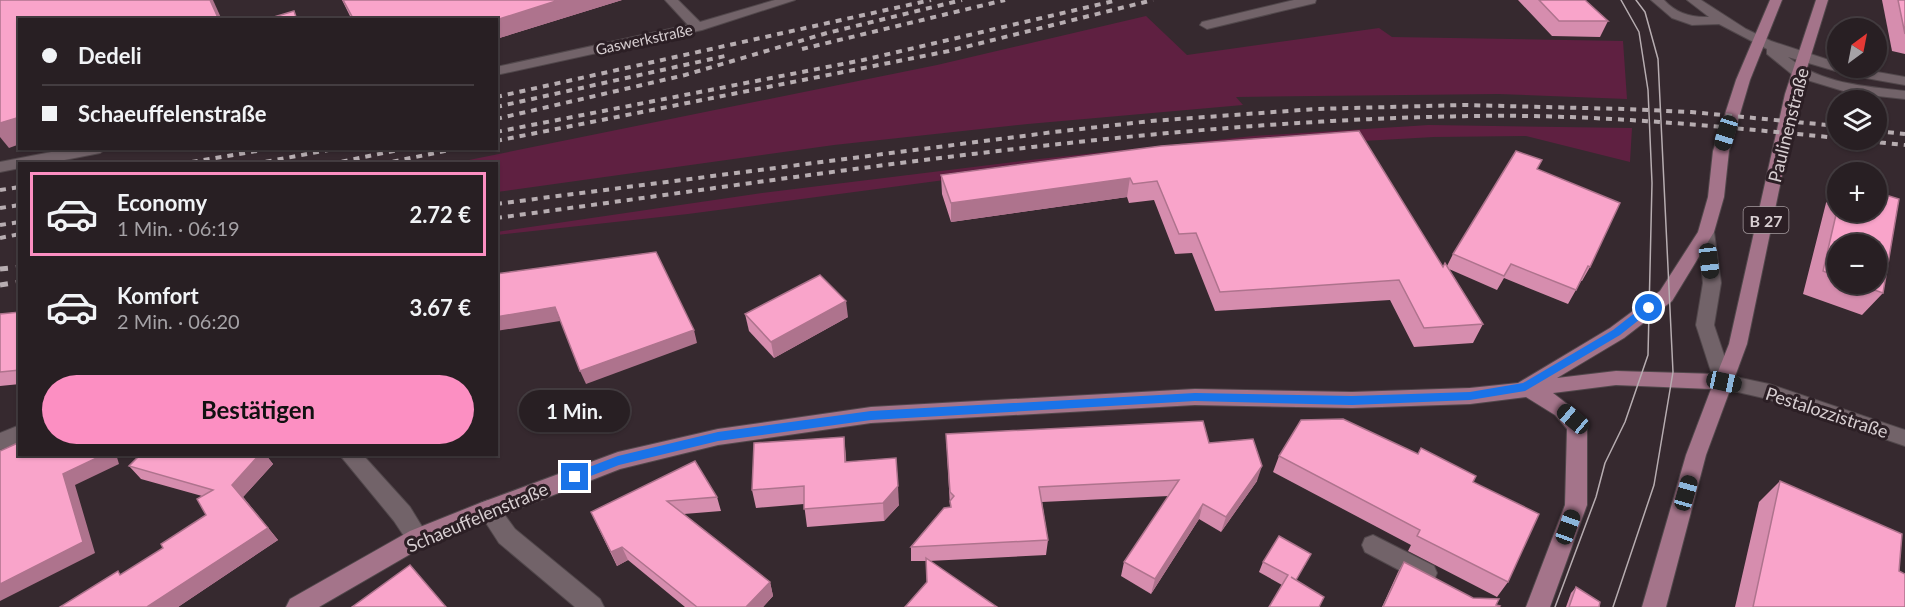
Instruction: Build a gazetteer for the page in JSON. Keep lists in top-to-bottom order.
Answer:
{
  "streets": {
    "main road": ["Paulinenstraße", "B 27", "Schaeuffelenstraße"],
    "street": ["Gaswerkstraße", "Pestalozzistraße"]
  },
  "crossings": [
    ["Paulinenstraße", "B 27"],
    ["Paulinenstraße", "Pestalozzistraße"],
    ["Paulinenstraße", "Schaeuffelenstraße"],
    ["Pestalozzistraße", "Schaeuffelenstraße"]
  ],
  "north": "top right",
  "page": {
    "map_buttons": ["+", "−"],
    "banner": ["Dedeli", "Schaeuffelenstraße"],
    "list": [
      {
        "name": "Economy",
        "note": "1 Min. · 06:19",
        "value": "2.72 €"
      },
      {
        "name": "Komfort",
        "note": "2 Min. · 06:20",
        "value": "3.67 €"
      }
    ],
    "buttons": "Bestätigen",
    "bubble": "1 Min."
  }
}
